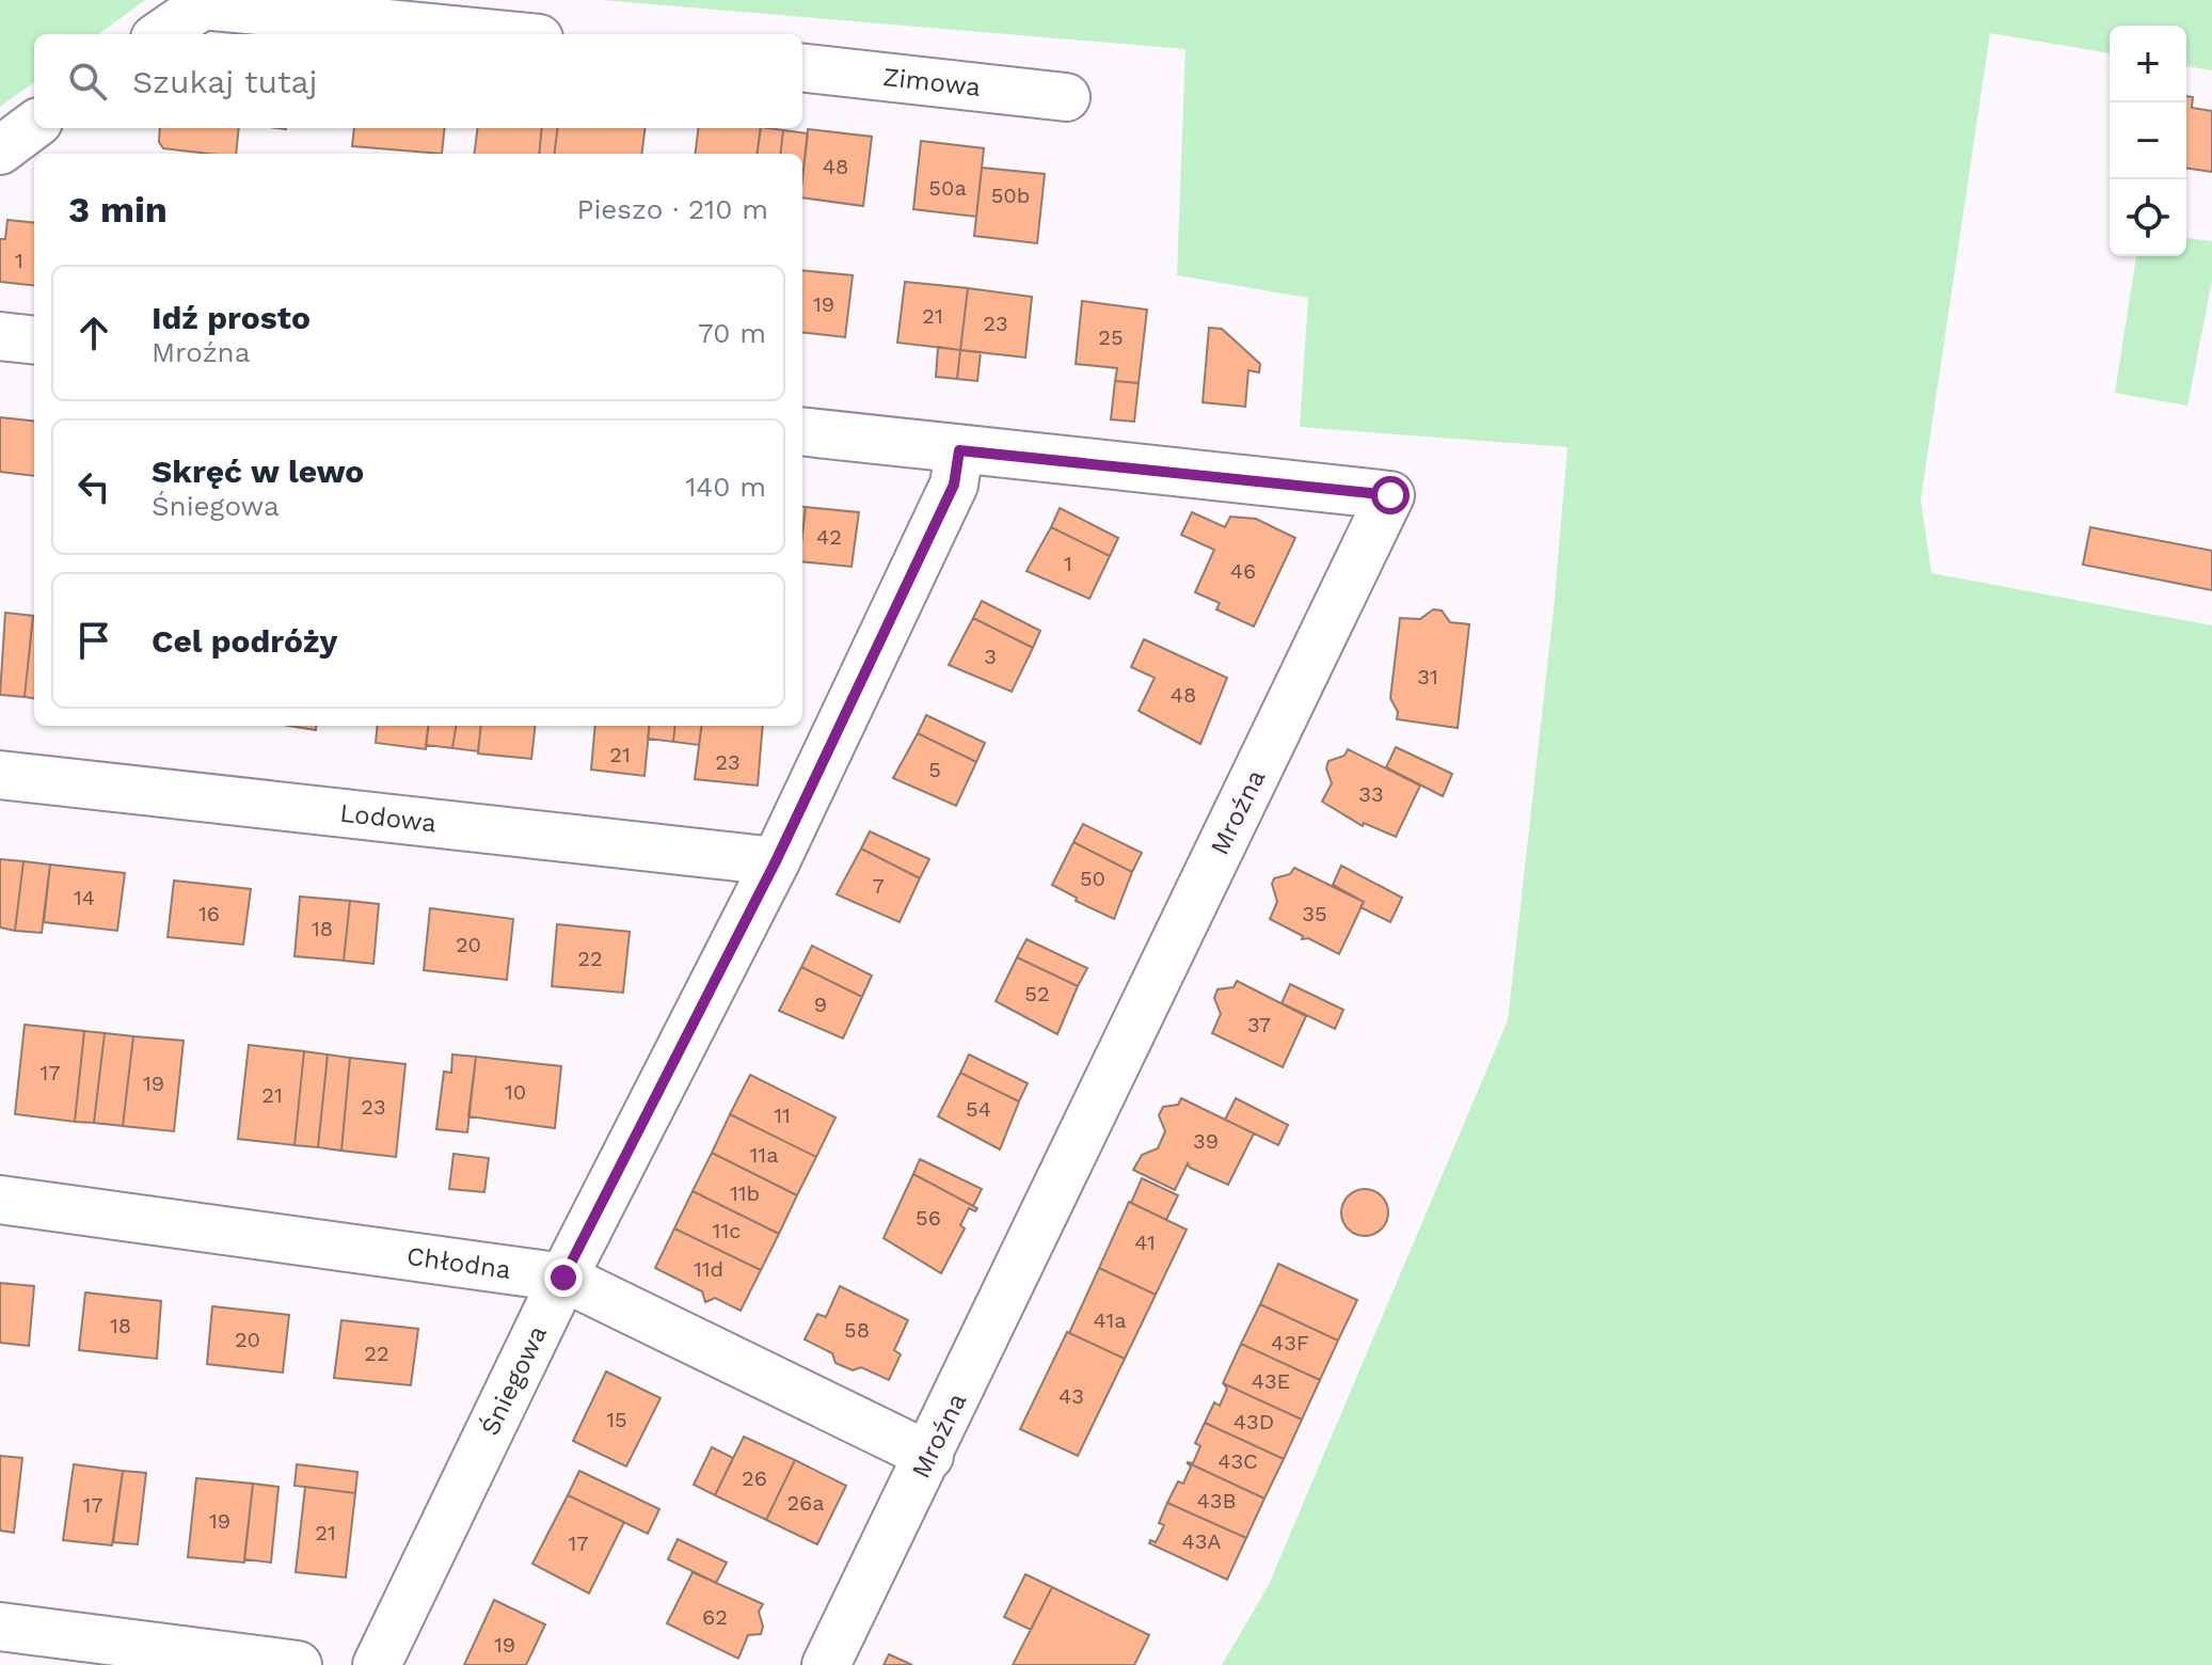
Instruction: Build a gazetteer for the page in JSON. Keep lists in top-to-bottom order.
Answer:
{
  "streets": {
    "street": [
      "Zimowa",
      "Mroźna",
      "Lodowa",
      "Chłodna",
      "Śniegowa"
    ]
  },
  "crossings": [
    ["Mroźna", "Chłodna"],
    ["Mroźna", "Śniegowa"],
    ["Lodowa", "Śniegowa"],
    ["Chłodna", "Śniegowa"]
  ],
  "house_numbers": [
    "48",
    "50a",
    "50b",
    "1",
    "19",
    "21",
    "23",
    "25",
    "42",
    "1",
    "46",
    "3",
    "31",
    "48",
    "21",
    "23",
    "5",
    "33",
    "50",
    "7",
    "14",
    "16",
    "35",
    "18",
    "20",
    "22",
    "52",
    "9",
    "37",
    "17",
    "19",
    "10",
    "21",
    "23",
    "54",
    "11",
    "39",
    "11a",
    "11b",
    "56",
    "11c",
    "41",
    "11d",
    "41a",
    "18",
    "58",
    "20",
    "43F",
    "22",
    "43E",
    "43",
    "15",
    "43D",
    "43C",
    "26",
    "43B",
    "26a",
    "17",
    "19",
    "21",
    "43A",
    "17",
    "62",
    "19"
  ],
  "page": {
    "map_buttons": ["+", "−"],
    "search": "Szukaj tutaj",
    "heading": ["3 min", "Pieszo · 210 m"],
    "list": [
      ["Idź prosto", "Mroźna", "70 m"],
      ["Skręć w lewo", "Śniegowa", "140 m"],
      "Cel podróży"
    ]
  }
}
